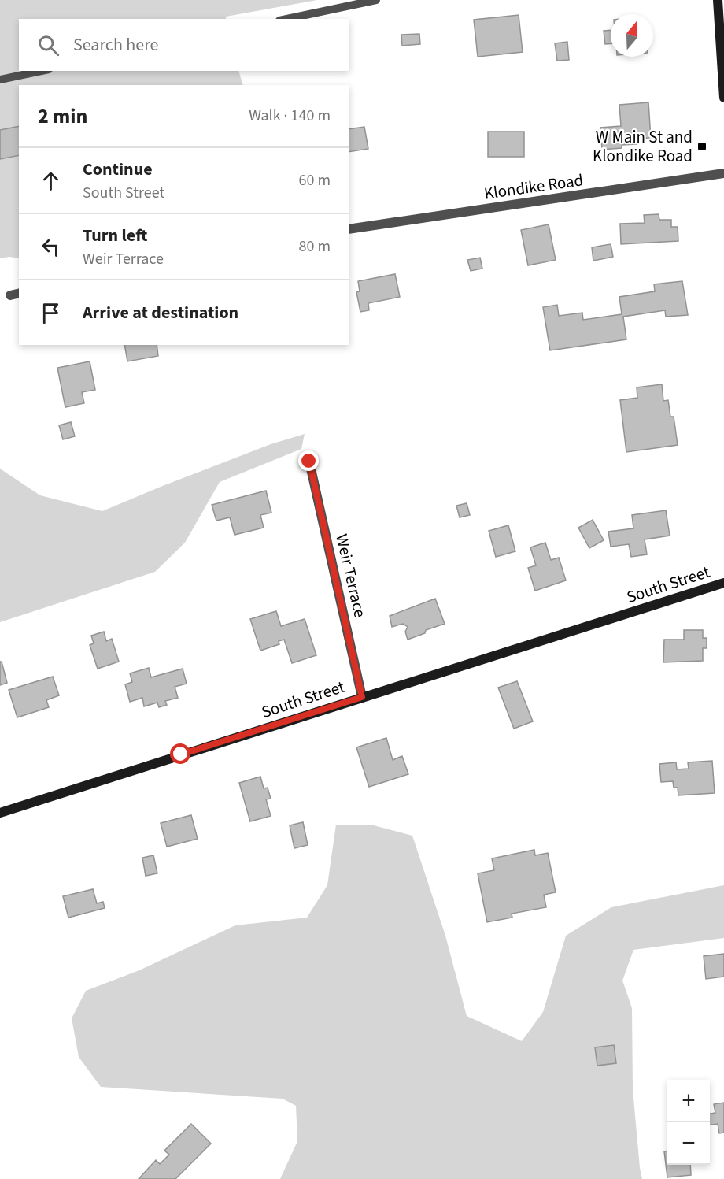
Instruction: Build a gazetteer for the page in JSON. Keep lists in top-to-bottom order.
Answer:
{
  "streets": {
    "street": ["Klondike Road", "Weir Terrace", "South Street"]
  },
  "crossings": [
    ["Weir Terrace", "South Street"]
  ],
  "places": {
    "transit": ["W Main St and Klondike Road"]
  },
  "north": "top",
  "page": {
    "search": "Search here",
    "heading": ["2 min", "Walk · 140 m"],
    "list": [
      ["Continue", "South Street", "60 m"],
      ["Turn left", "Weir Terrace", "80 m"],
      "Arrive at destination"
    ],
    "map_buttons": ["+", "−"]
  }
}
